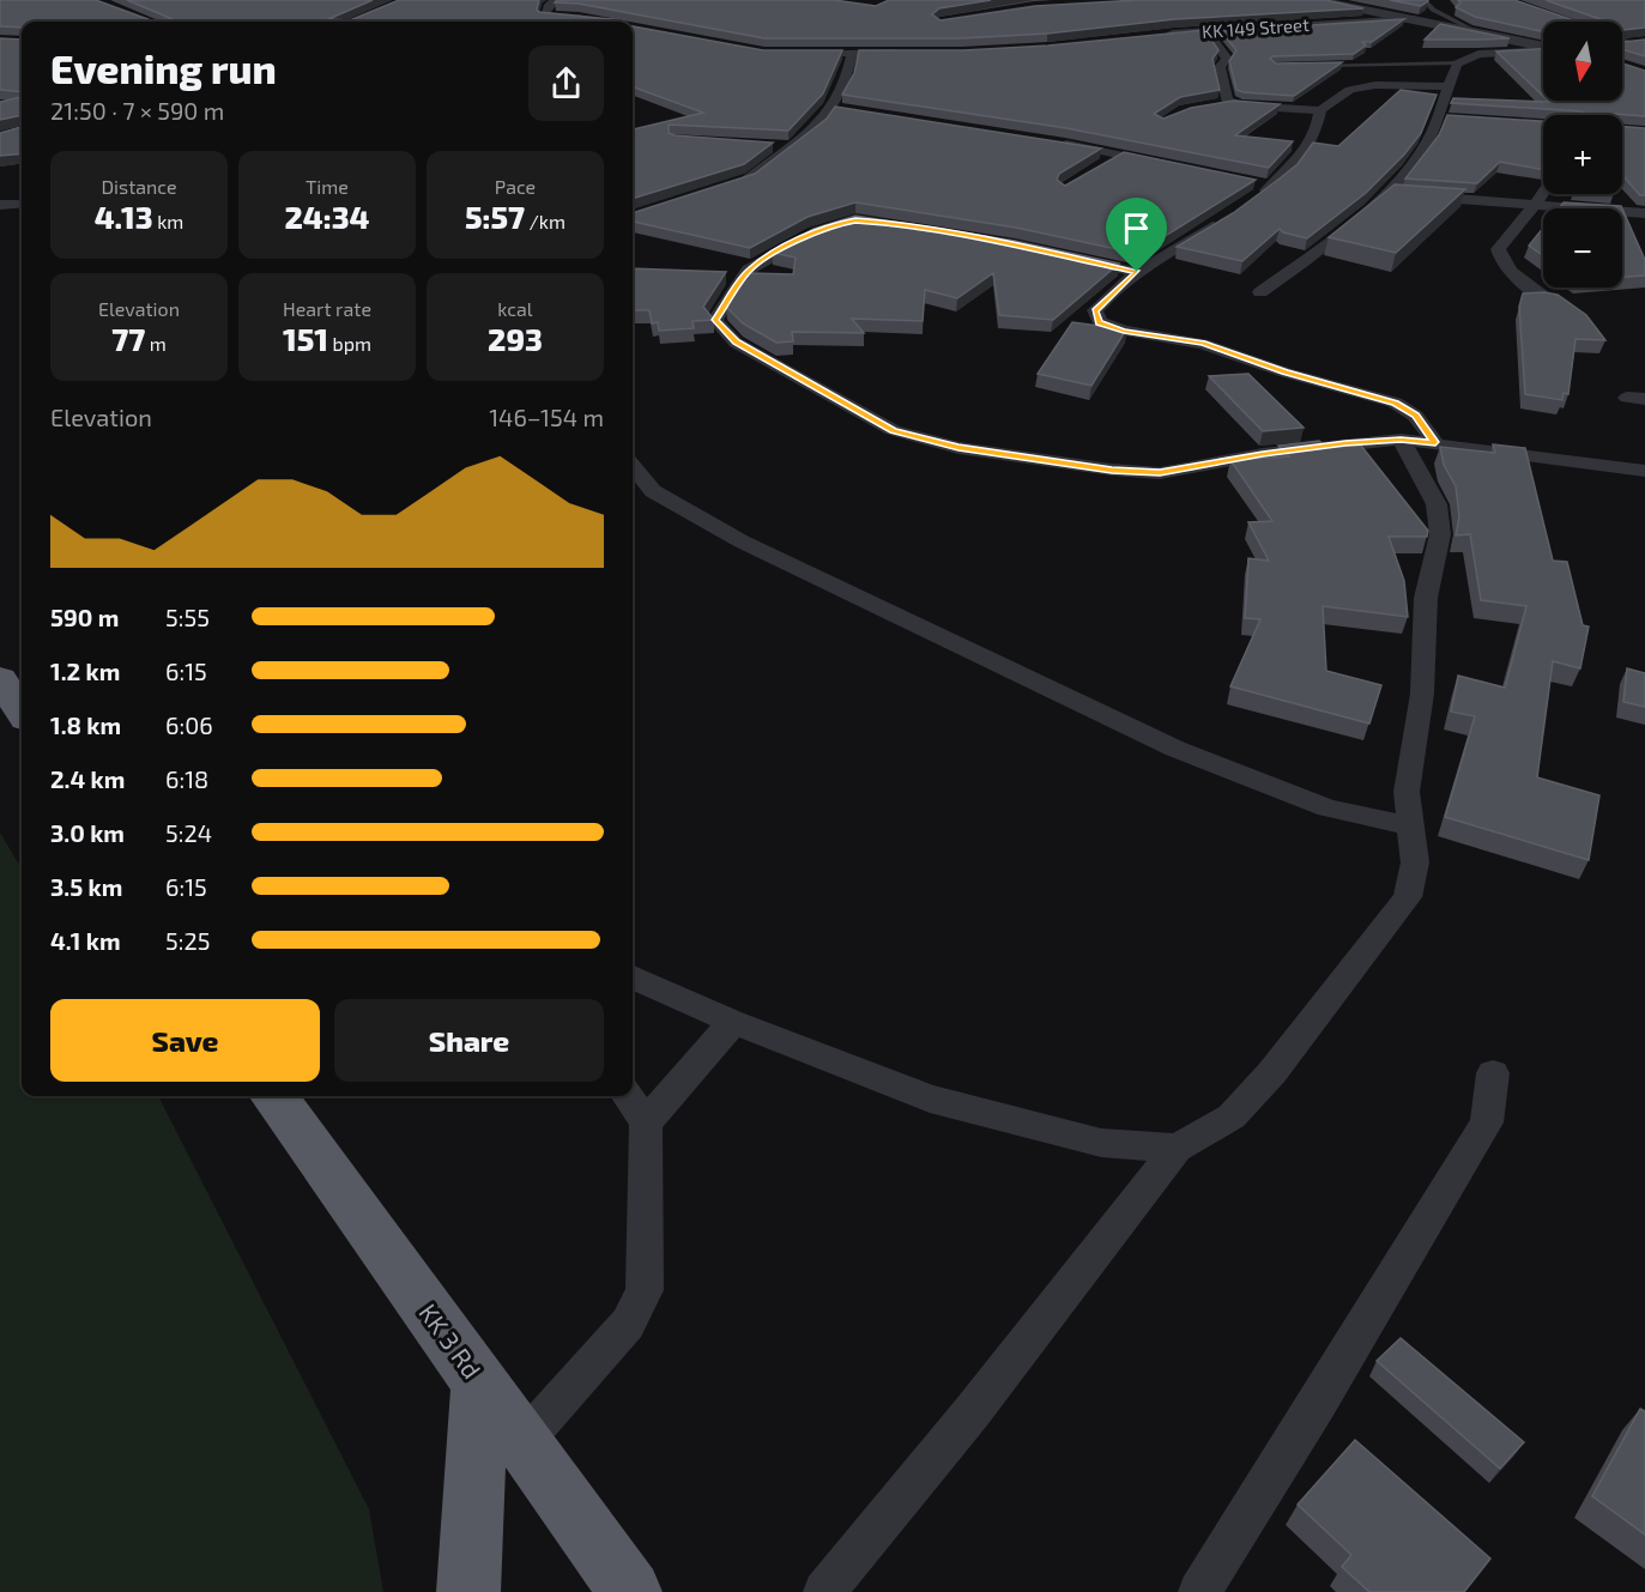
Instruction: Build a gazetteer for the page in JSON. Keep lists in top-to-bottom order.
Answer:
{
  "streets": {
    "highway": ["KK 3 Rd"],
    "street": ["KK 149 Street"]
  },
  "north": "bottom",
  "page": {
    "map_buttons": ["+", "−"],
    "heading": ["Evening run", "21:50 · 7 × 590 m"],
    "stats": [
      ["Distance", "4.13 km"],
      ["Time", "24:34"],
      ["Pace", "5:57 /km"],
      ["Elevation", "77 m"],
      ["Heart rate", "151 bpm"],
      ["kcal", "293"]
    ],
    "chart": ["Elevation", "146–154 m"],
    "list": [
      {
        "name": "590 m",
        "note": "5:55"
      },
      {
        "name": "1.2 km",
        "note": "6:15"
      },
      {
        "name": "1.8 km",
        "note": "6:06"
      },
      {
        "name": "2.4 km",
        "note": "6:18"
      },
      {
        "name": "3.0 km",
        "note": "5:24"
      },
      {
        "name": "3.5 km",
        "note": "6:15"
      },
      {
        "name": "4.1 km",
        "note": "5:25"
      }
    ],
    "buttons": ["Save", "Share"]
  }
}
